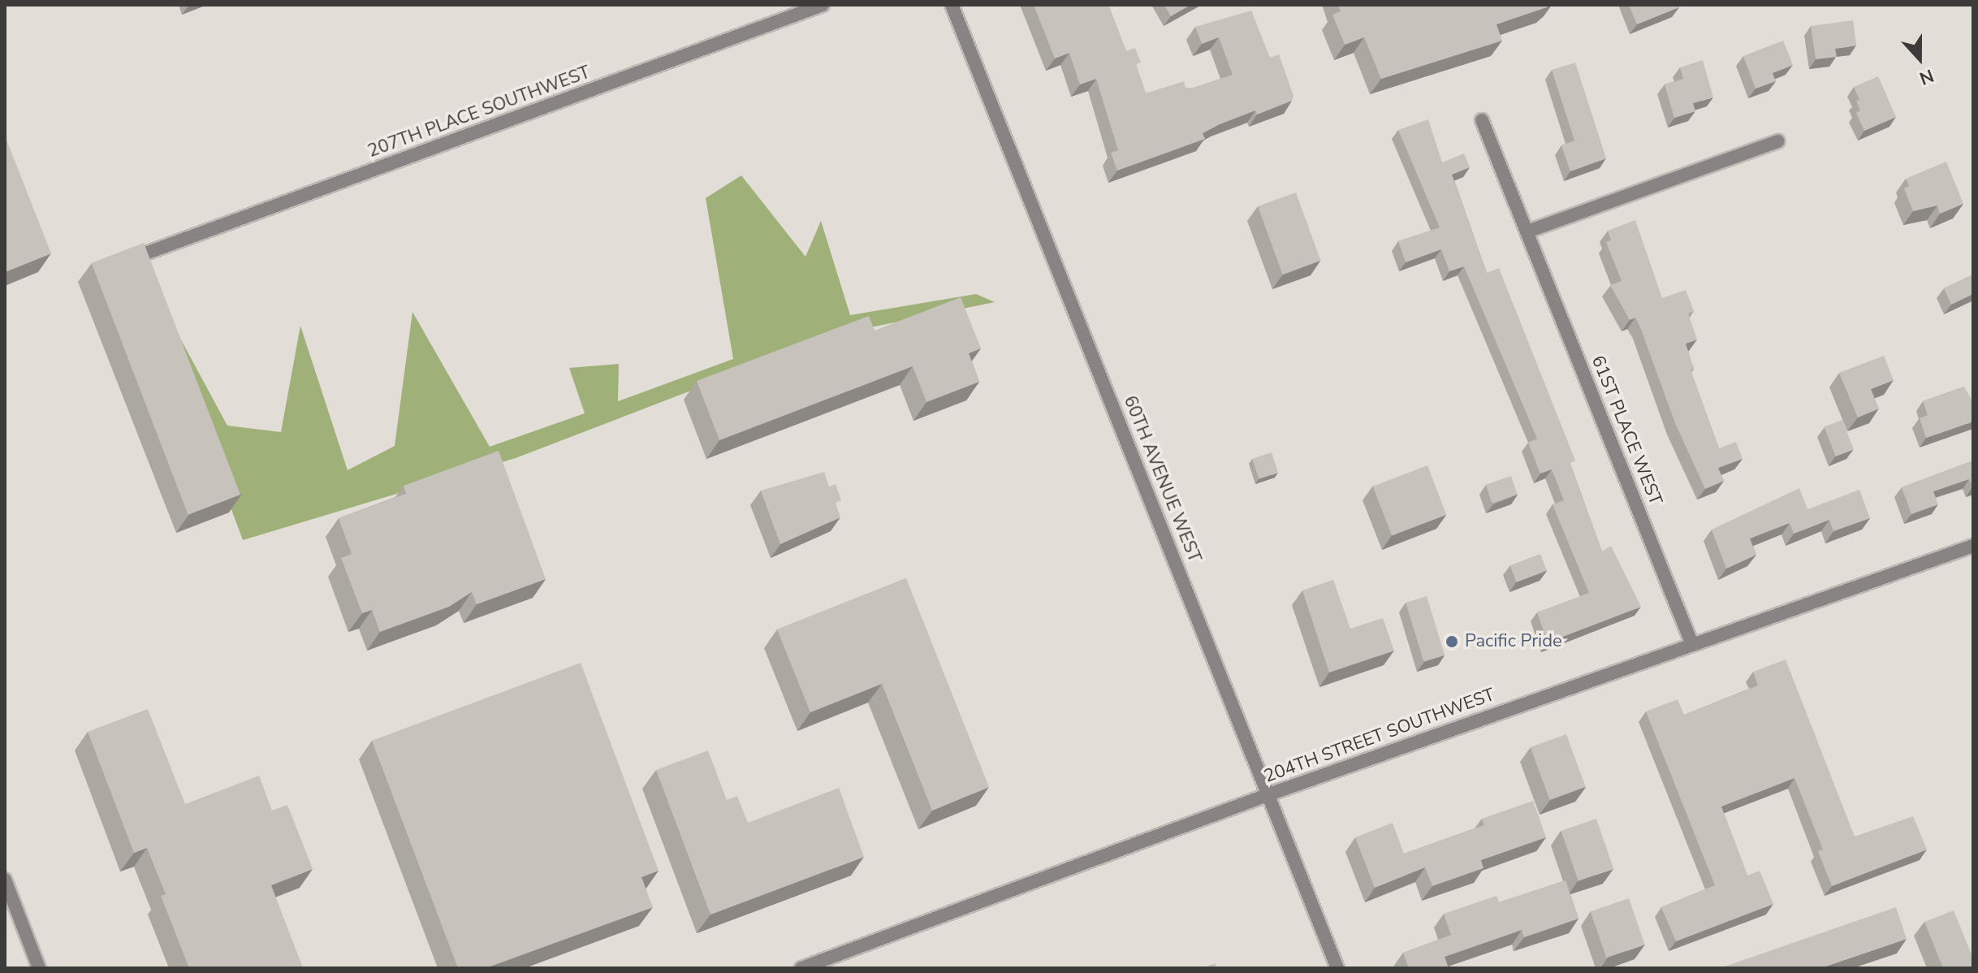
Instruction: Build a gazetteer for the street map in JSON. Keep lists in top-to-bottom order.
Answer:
{
  "streets": {
    "street": [
      "207TH PLACE SOUTHWEST",
      "61ST PLACE WEST",
      "60TH AVENUE WEST",
      "204TH STREET SOUTHWEST"
    ]
  },
  "crossings": [
    ["61ST PLACE WEST", "204TH STREET SOUTHWEST"],
    ["60TH AVENUE WEST", "204TH STREET SOUTHWEST"]
  ],
  "places": ["Pacific Pride"],
  "north": "bottom"
}
